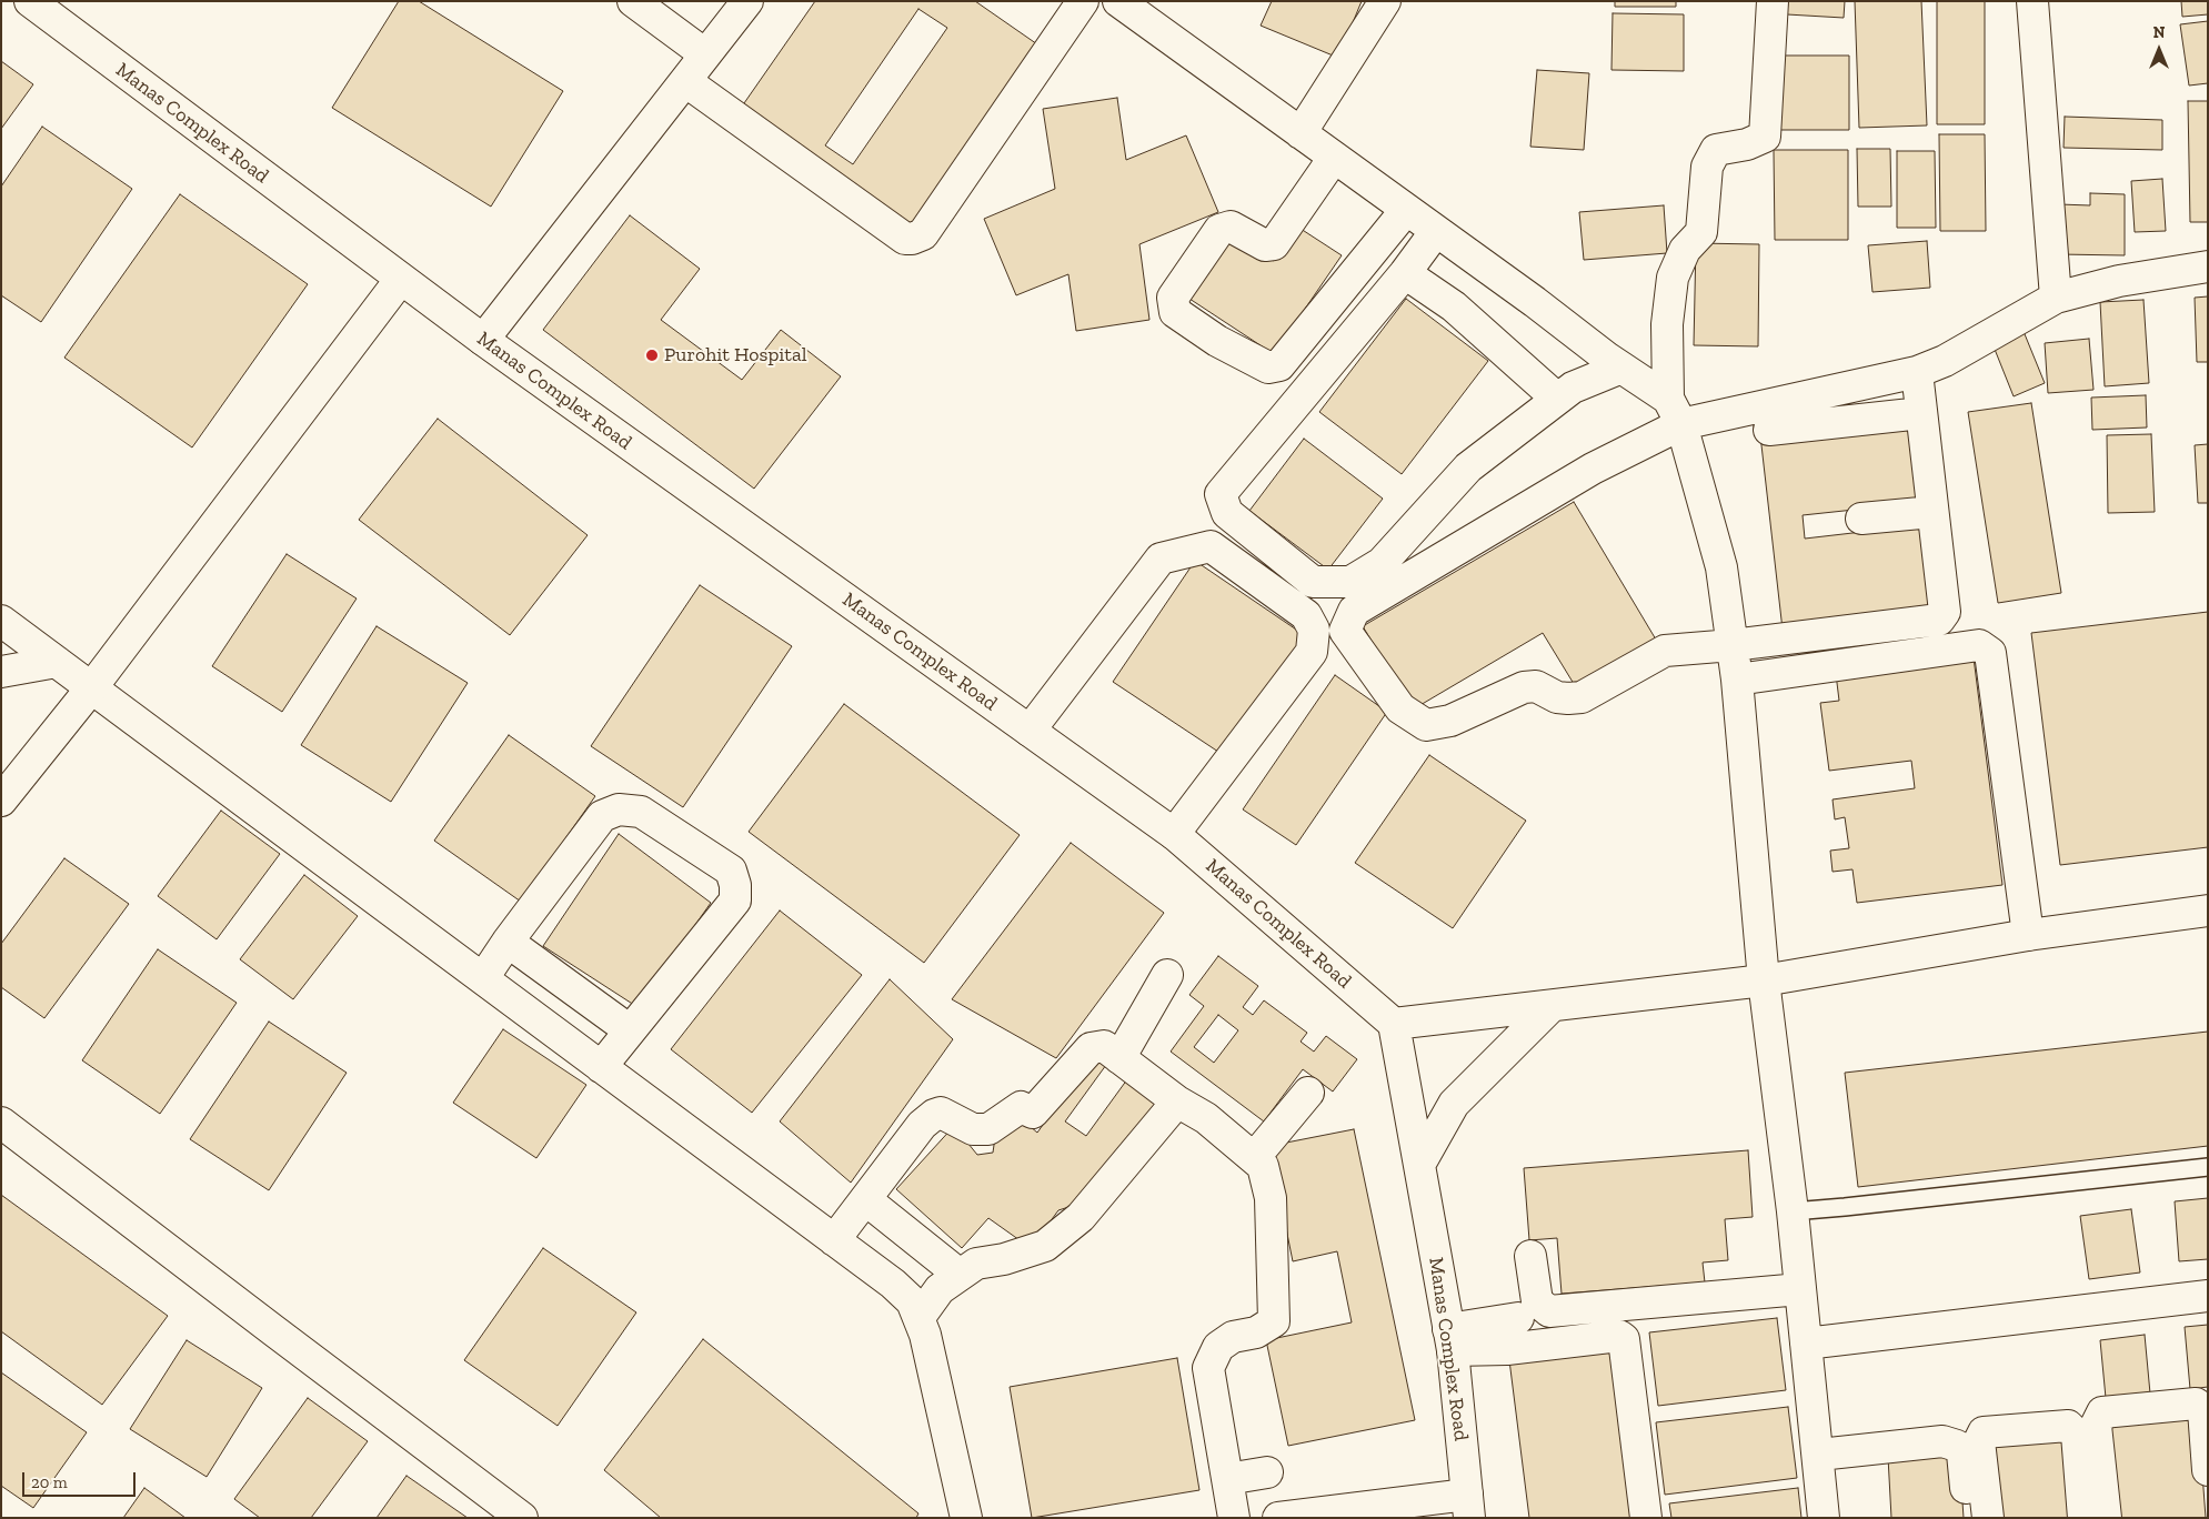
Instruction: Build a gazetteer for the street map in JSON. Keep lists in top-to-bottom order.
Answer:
{
  "streets": {
    "street": ["Manas Complex Road"]
  },
  "places": ["Purohit Hospital"],
  "scale_bar": "20 m",
  "north": "top"
}
